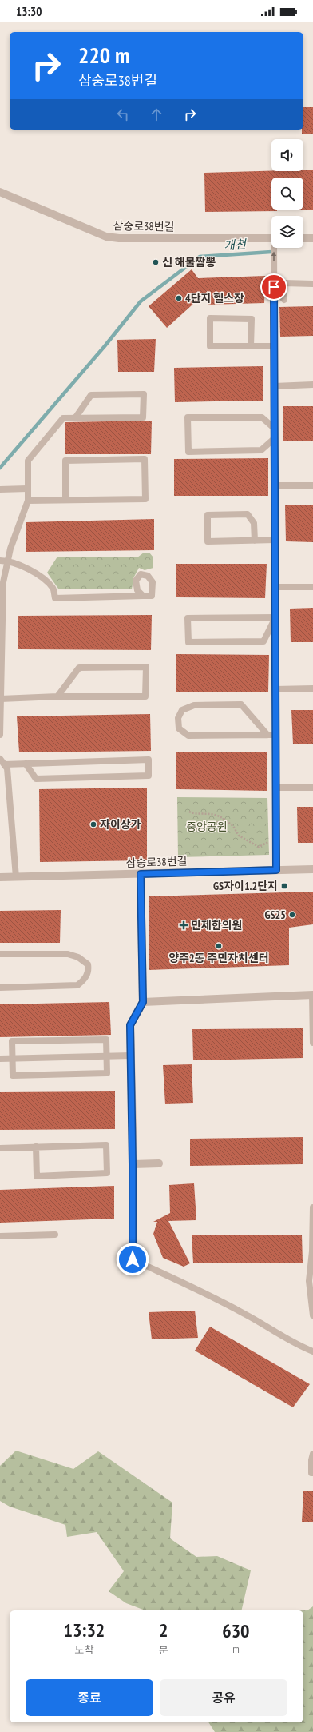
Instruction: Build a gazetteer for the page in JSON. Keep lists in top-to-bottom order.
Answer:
{
  "streets": {
    "street": ["삼숭로38번길"]
  },
  "water": ["개천"],
  "parks": ["중앙공원"],
  "places": {
    "other": [
      "신 해물짬뽕",
      "4단지 헬스장",
      "자이상가",
      "GS25",
      "양주2동 주민자치센터"
    ],
    "transit": ["GS자이1.2단지"],
    "health": ["민제한의원"]
  },
  "page": {
    "status": "13:30",
    "turn": ["220 m", "삼숭로38번길"],
    "eta": [
      "13:32",
      "도착",
      "2",
      "분",
      "630",
      "m"
    ],
    "buttons": ["종료", "공유"]
  }
}
